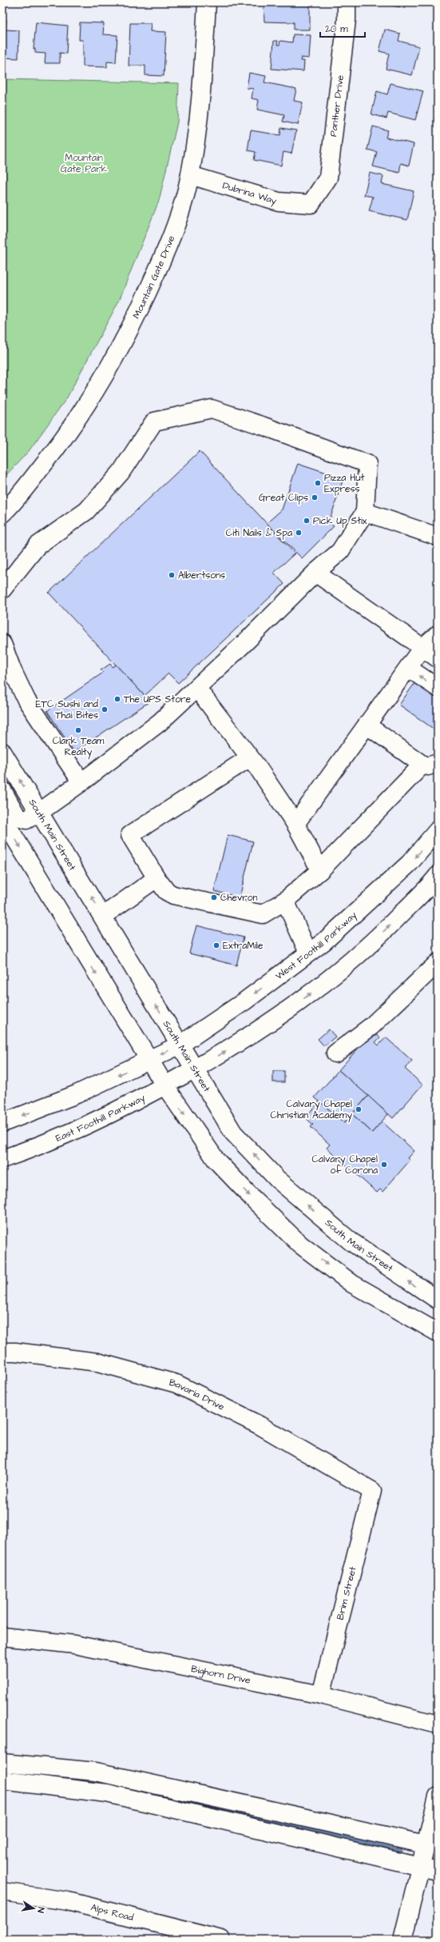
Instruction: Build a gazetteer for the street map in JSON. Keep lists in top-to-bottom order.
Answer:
{
  "streets": {
    "main road": [
      "Panther Drive",
      "Dubrina Way",
      "Mountain Gate Drive",
      "South Main Street",
      "West Foothill Parkway",
      "East Foothill Parkway",
      "Bavaria Drive",
      "Brim Street",
      "Bighorn Drive",
      "Alps Road"
    ]
  },
  "crossings": [
    ["Panther Drive", "Dubrina Way"],
    ["Dubrina Way", "Mountain Gate Drive"],
    ["South Main Street", "West Foothill Parkway"],
    ["South Main Street", "East Foothill Parkway"],
    ["Bavaria Drive", "Brim Street"],
    ["Brim Street", "Bighorn Drive"]
  ],
  "parks": ["Mountain Gate Park"],
  "places": [
    "Pizza Hut Express",
    "Great Clips",
    "Pick Up Stix",
    "Citi Nails & Spa",
    "Albertsons",
    "The UPS Store",
    "ETC Sushi and Thai Bites",
    "Clark Team Realty",
    "Chevron",
    "ExtraMile",
    "Calvary Chapel Christian Academy",
    "Calvary Chapel of Corona"
  ],
  "scale_bar": "20 m",
  "north": "right"
}
